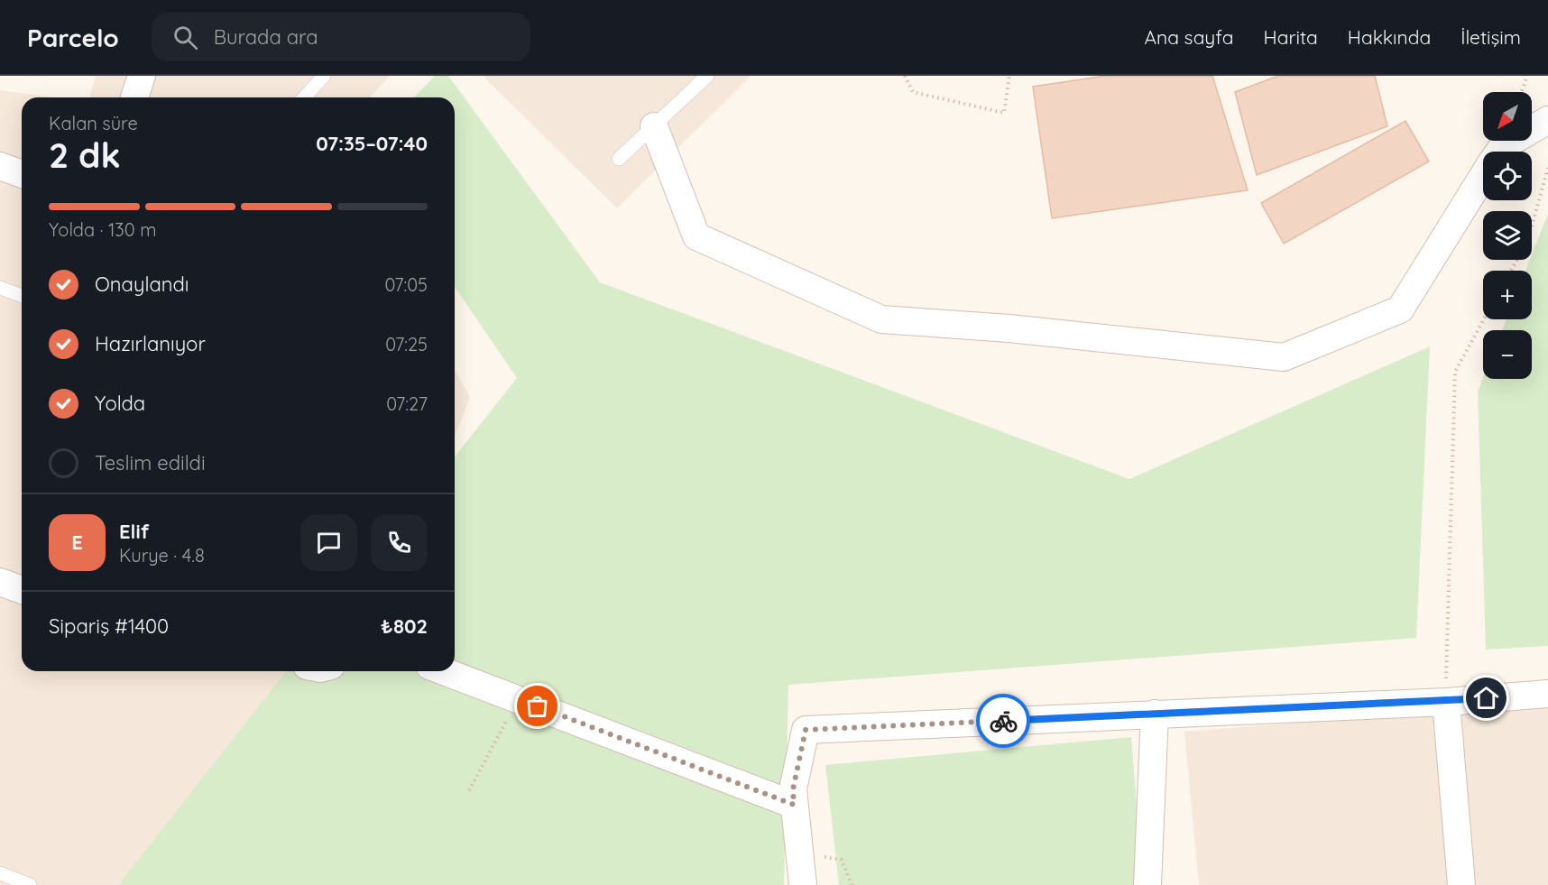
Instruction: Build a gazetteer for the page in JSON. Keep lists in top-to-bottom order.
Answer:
{
  "north": "bottom left",
  "page": {
    "header": "Parcelo",
    "search": "Burada ara",
    "nav": [
      "Ana sayfa",
      "Harita",
      "Hakkında",
      "İletişim"
    ],
    "map_buttons": ["+", "−"],
    "heading": ["2 dk", "Kalan süre", "07:35–07:40"],
    "panel": [
      "Elif",
      "Kurye · 4.8",
      "Sipariş #1400",
      "₺802"
    ],
    "bar": "Yolda · 130 m",
    "list": [
      ["Onaylandı", "07:05"],
      ["Hazırlanıyor", "07:25"],
      ["Yolda", "07:27"],
      "Teslim edildi"
    ],
    "round": "E"
  }
}
